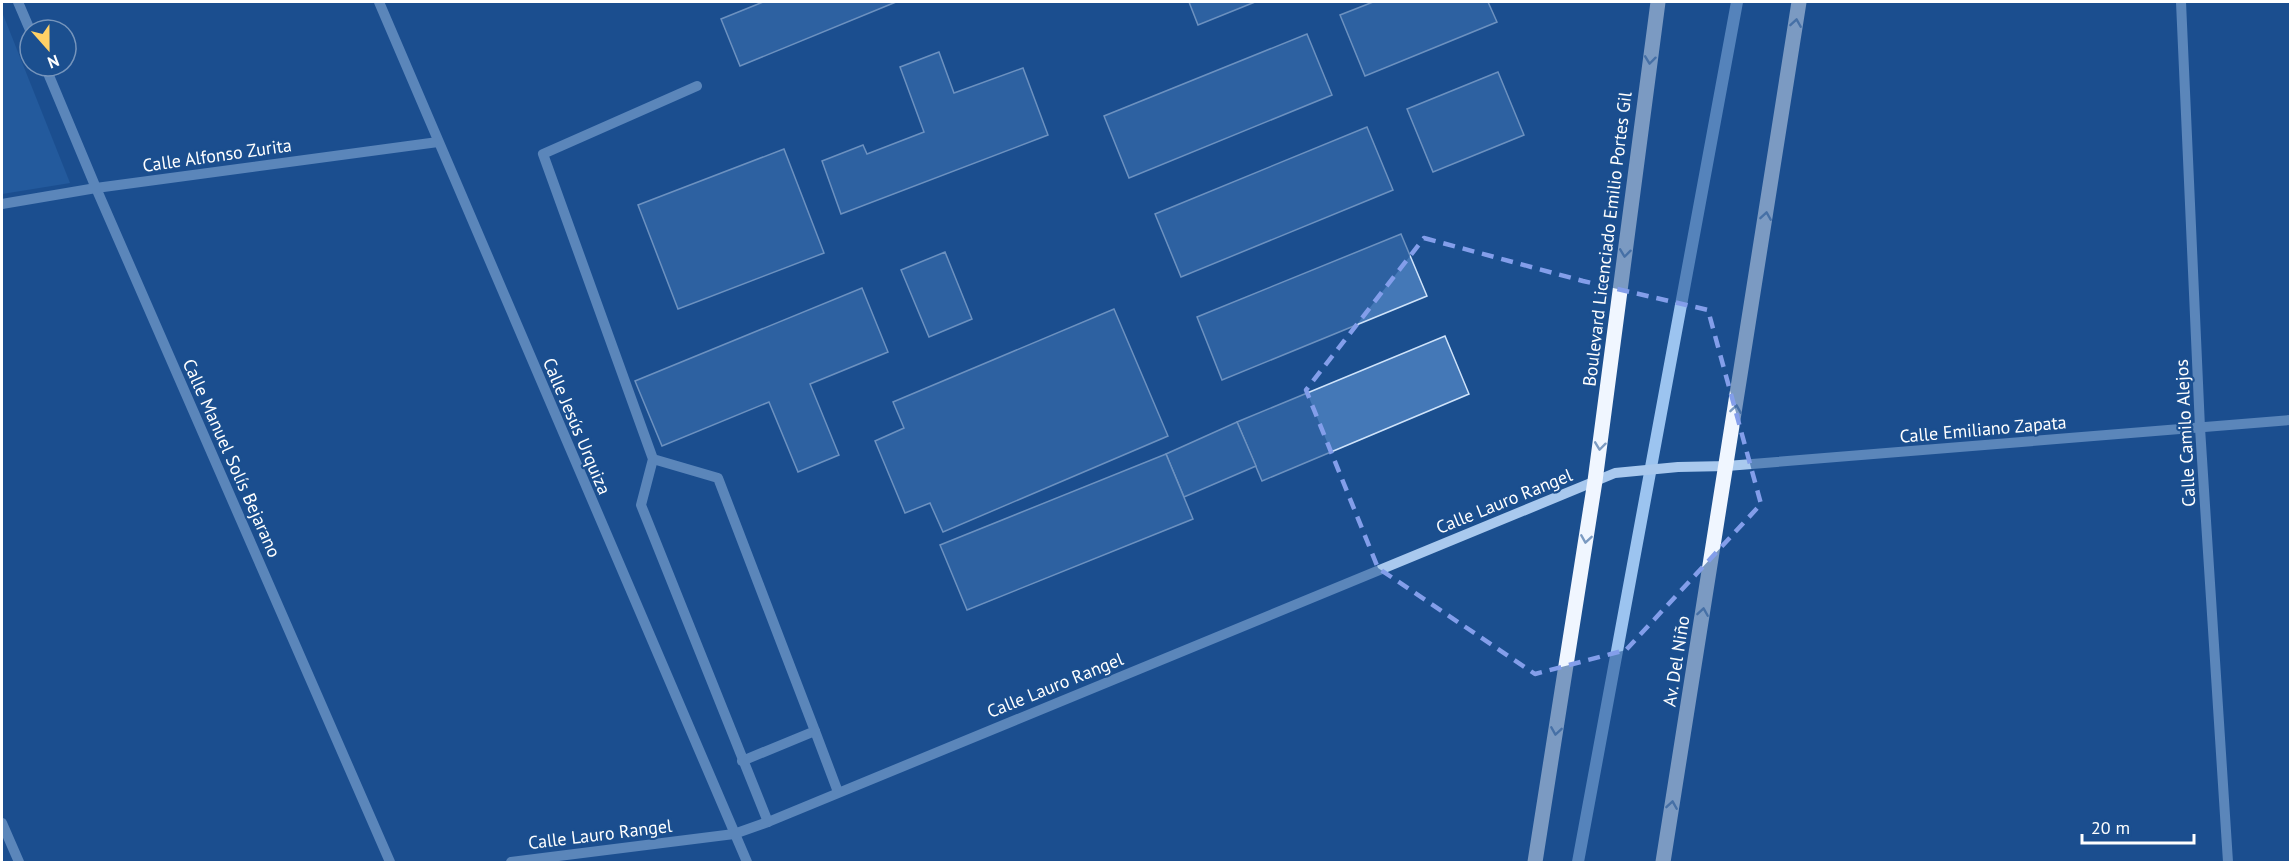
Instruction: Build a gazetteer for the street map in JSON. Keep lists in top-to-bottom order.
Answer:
{
  "streets": {
    "main road": ["Boulevard Licenciado Emilio Portes Gil", "Av. Del Niño"],
    "street": [
      "Calle Alfonso Zurita",
      "Calle Jesús Urquiza",
      "Calle Emiliano Zapata",
      "Calle Camilo Alejos",
      "Calle Manuel Solís Bejarano",
      "Calle Lauro Rangel"
    ]
  },
  "crossings": [
    ["Calle Alfonso Zurita", "Calle Jesús Urquiza"],
    ["Calle Alfonso Zurita", "Calle Manuel Solís Bejarano"],
    ["Boulevard Licenciado Emilio Portes Gil", "Calle Lauro Rangel"],
    ["Calle Jesús Urquiza", "Calle Lauro Rangel"],
    ["Calle Emiliano Zapata", "Calle Camilo Alejos"],
    ["Calle Emiliano Zapata", "Calle Lauro Rangel"],
    ["Calle Emiliano Zapata", "Av. Del Niño"]
  ],
  "scale_bar": "20 m",
  "north": "bottom"
}
